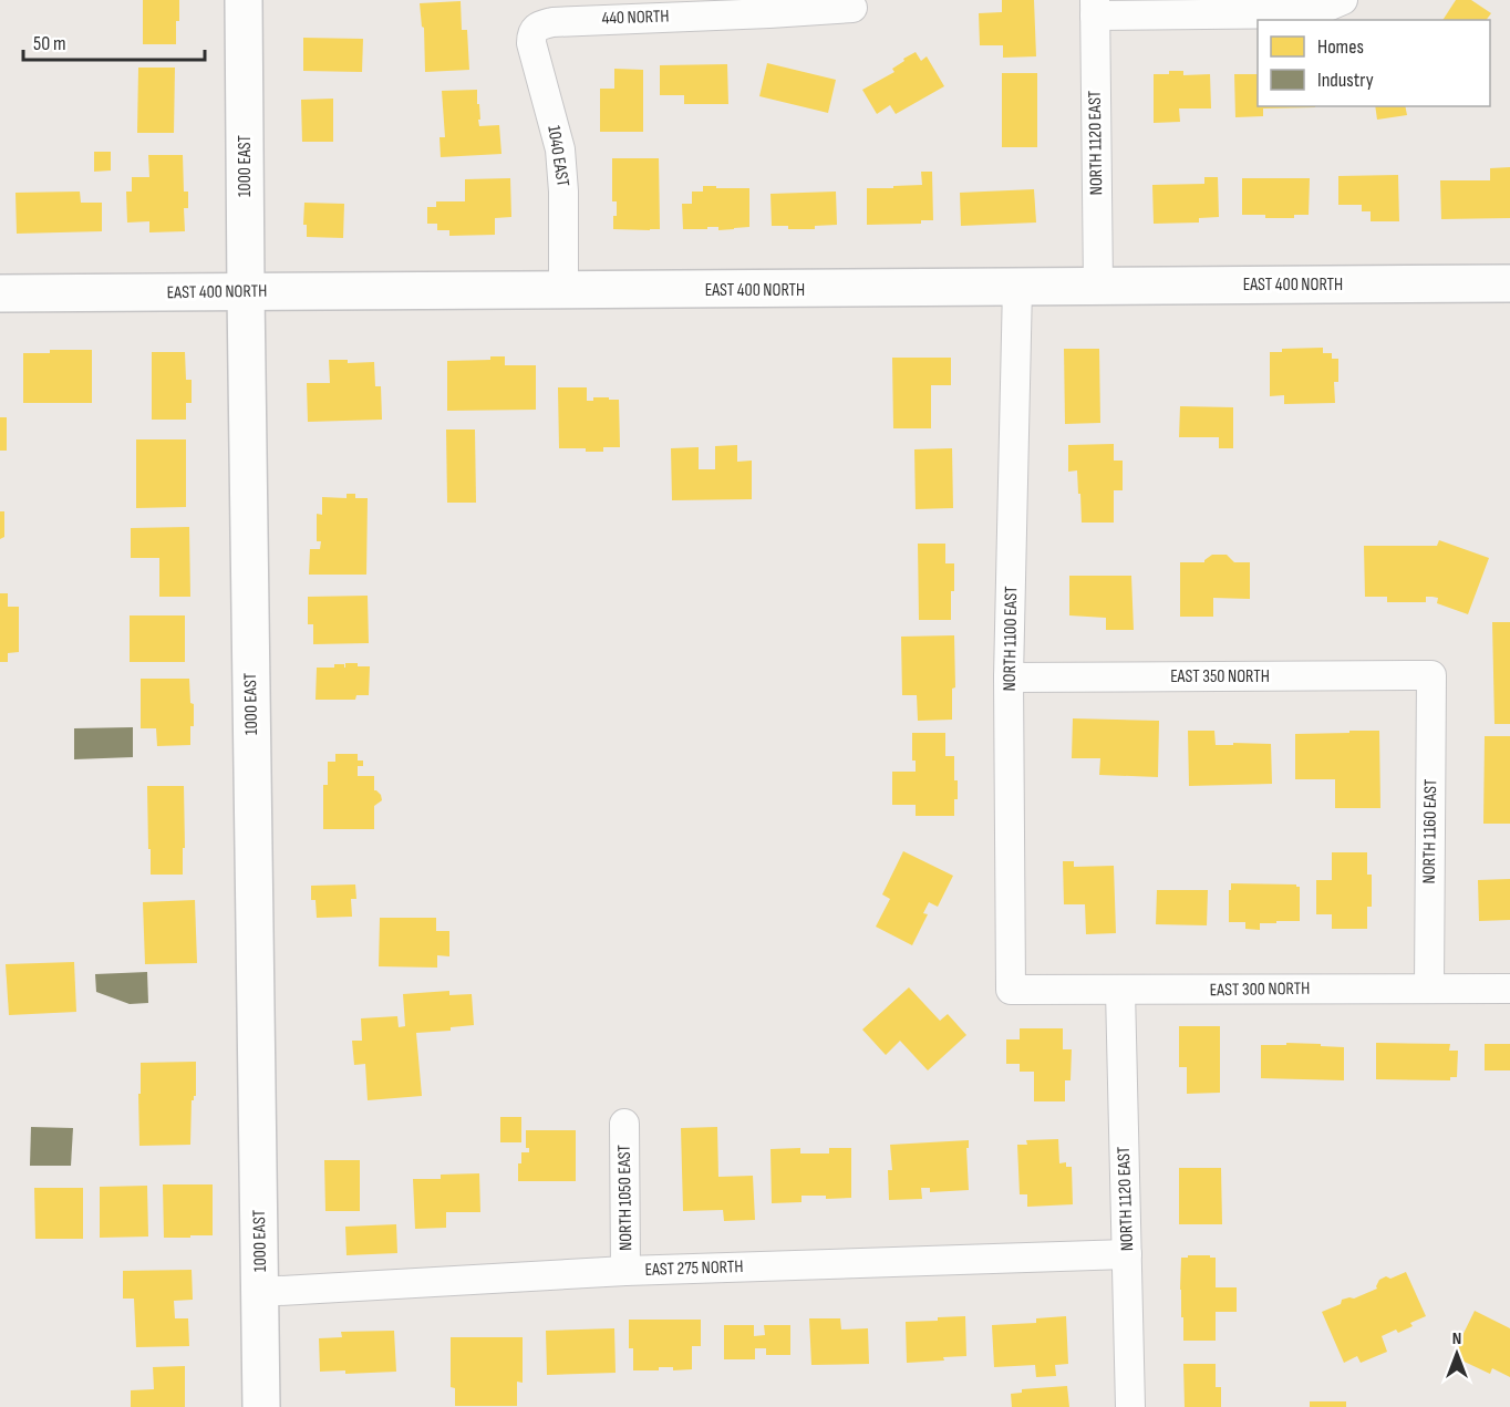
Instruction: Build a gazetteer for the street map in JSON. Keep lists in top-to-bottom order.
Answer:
{
  "streets": {
    "street": [
      "440 NORTH",
      "NORTH 1120 EAST",
      "1040 EAST",
      "1000 EAST",
      "EAST 400 NORTH",
      "NORTH 1100 EAST",
      "EAST 350 NORTH",
      "NORTH 1160 EAST",
      "EAST 300 NORTH",
      "NORTH 1050 EAST",
      "EAST 275 NORTH"
    ]
  },
  "crossings": [
    ["440 NORTH", "1040 EAST"],
    ["NORTH 1120 EAST", "EAST 400 NORTH"],
    ["NORTH 1120 EAST", "EAST 300 NORTH"],
    ["NORTH 1120 EAST", "EAST 275 NORTH"],
    ["1040 EAST", "EAST 400 NORTH"],
    ["1000 EAST", "EAST 400 NORTH"],
    ["1000 EAST", "EAST 275 NORTH"],
    ["EAST 400 NORTH", "NORTH 1100 EAST"],
    ["NORTH 1100 EAST", "EAST 350 NORTH"],
    ["NORTH 1100 EAST", "EAST 300 NORTH"],
    ["EAST 350 NORTH", "NORTH 1160 EAST"],
    ["NORTH 1160 EAST", "EAST 300 NORTH"],
    ["NORTH 1050 EAST", "EAST 275 NORTH"]
  ],
  "legend": ["Homes", "Industry"],
  "scale_bar": "50 m",
  "north": "top"
}
